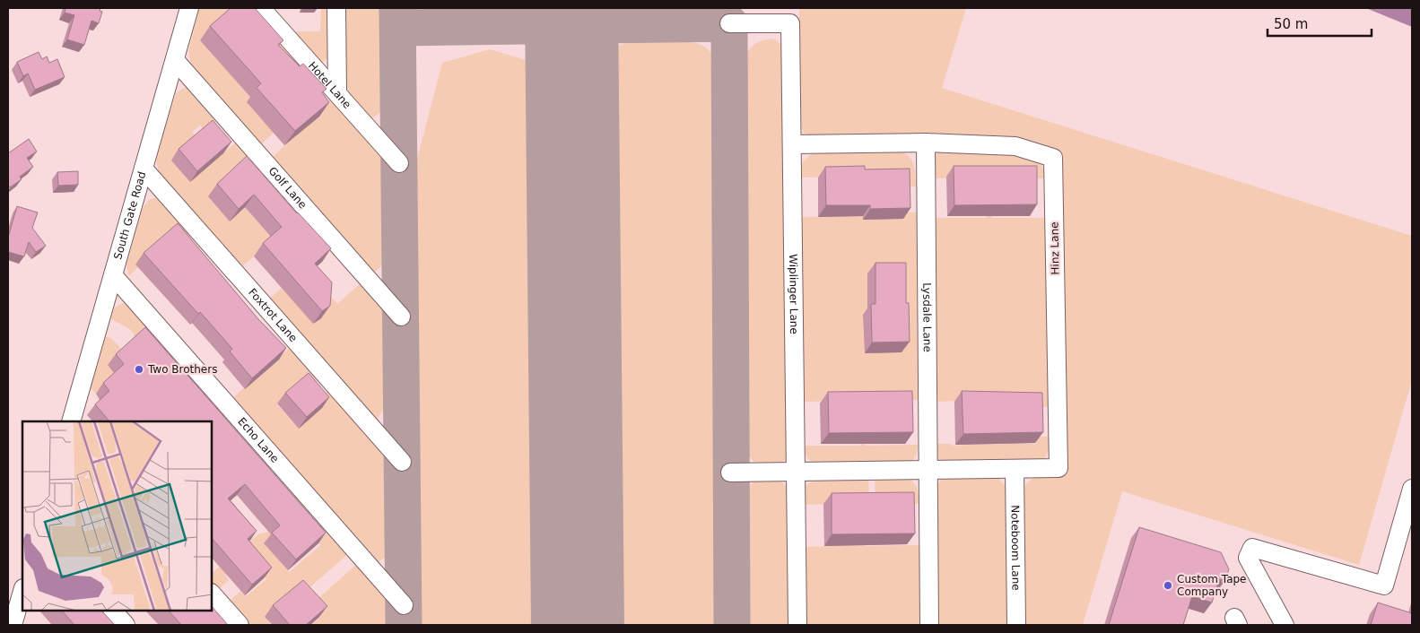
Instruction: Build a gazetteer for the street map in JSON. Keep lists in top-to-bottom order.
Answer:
{
  "streets": {
    "lane": [
      "Hotel Lane",
      "Golf Lane",
      "South Gate Road",
      "Hinz Lane",
      "Wiplinger Lane",
      "Foxtrot Lane",
      "Lysdale Lane",
      "Echo Lane",
      "Noteboom Lane"
    ]
  },
  "crossings": [
    ["Golf Lane", "South Gate Road"],
    ["South Gate Road", "Foxtrot Lane"],
    ["South Gate Road", "Echo Lane"],
    ["Hinz Lane", "Lysdale Lane"],
    ["Hinz Lane", "Noteboom Lane"]
  ],
  "places": ["Two Brothers", "Custom Tape Company"],
  "scale_bar": "50 m"
}
